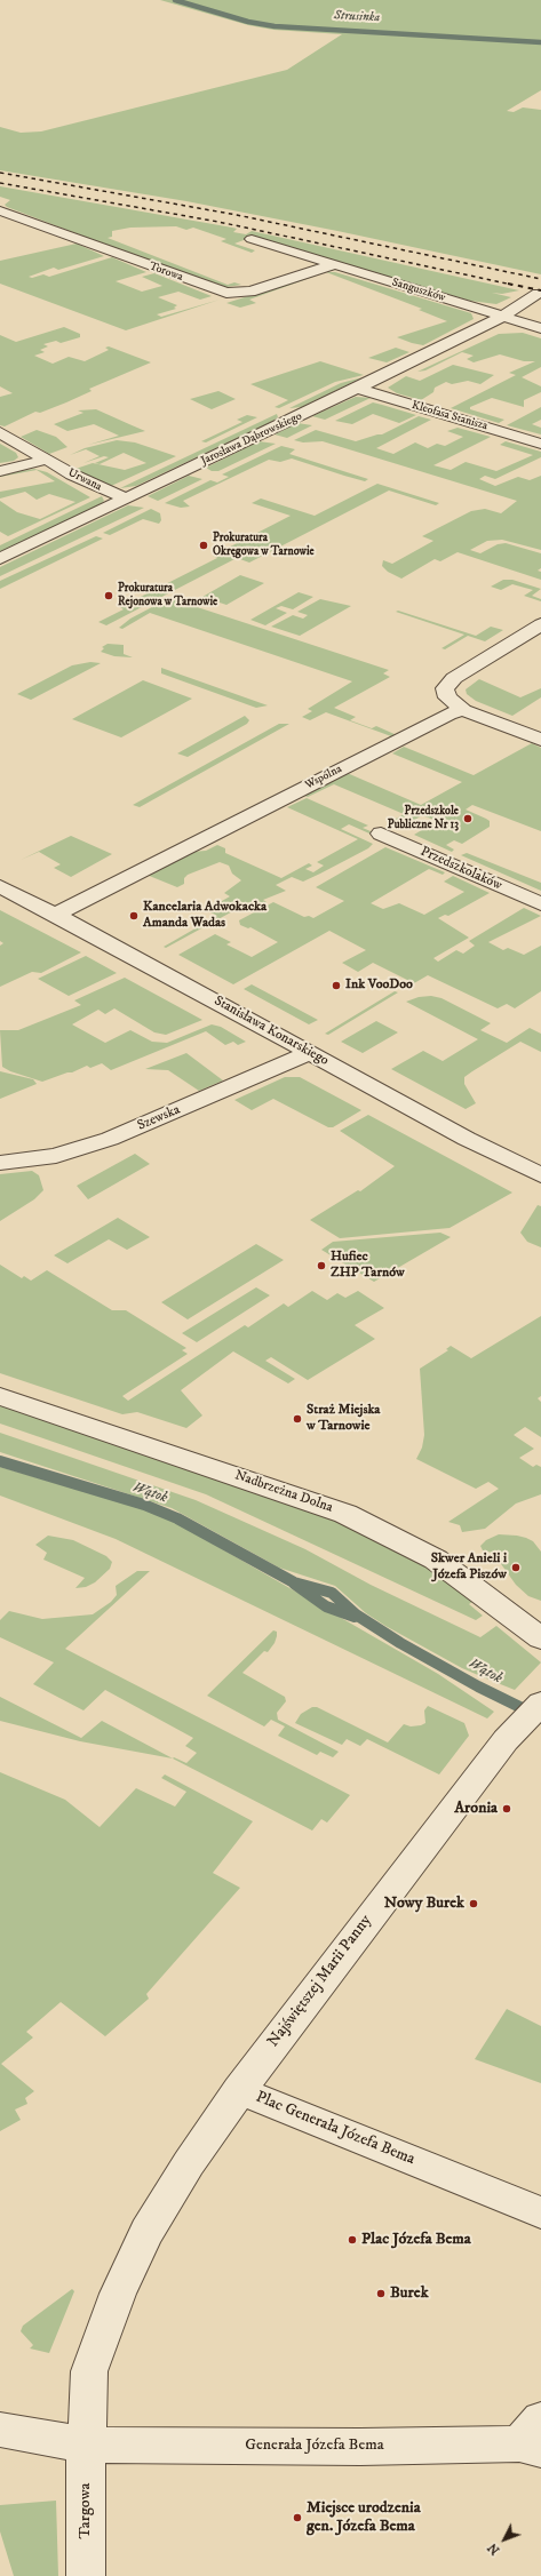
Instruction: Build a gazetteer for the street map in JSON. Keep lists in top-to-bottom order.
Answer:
{
  "streets": {
    "street": [
      "Torowa",
      "Sanguszków",
      "Kleofasa Stanisza",
      "Jarosława Dąbrowskiego",
      "Urwana",
      "Wspólna",
      "Przedszkolaków",
      "Stanisława Konarskiego",
      "Szewska",
      "Nadbrzeżna Dolna",
      "Najświętszej Marii Panny",
      "Plac Generała Józefa Bema",
      "Generała Józefa Bema",
      "Targowa"
    ]
  },
  "crossings": [
    ["Torowa", "Sanguszków"],
    ["Sanguszków", "Jarosława Dąbrowskiego"],
    ["Kleofasa Stanisza", "Jarosława Dąbrowskiego"],
    ["Jarosława Dąbrowskiego", "Urwana"],
    ["Wspólna", "Stanisława Konarskiego"],
    ["Stanisława Konarskiego", "Szewska"],
    ["Najświętszej Marii Panny", "Plac Generała Józefa Bema"],
    ["Plac Generała Józefa Bema", "Generała Józefa Bema"],
    ["Plac Generała Józefa Bema", "Targowa"],
    ["Generała Józefa Bema", "Targowa"]
  ],
  "water": ["Strusinka", "Wątok"],
  "places": [
    "Prokuratura Okręgowa w Tarnowie",
    "Prokuratura Rejonowa w Tarnowie",
    "Przedszkole Publiczne Nr 13",
    "Kancelaria Adwokacka Amanda Wadas",
    "Ink VooDoo",
    "Hufiec ZHP Tarnów",
    "Straż Miejska w Tarnowie",
    "Skwer Anieli i Józefa Piszów",
    "Aronia",
    "Nowy Burek",
    "Plac Józefa Bema",
    "Burek",
    "Miejsce urodzenia gen. Józefa Bema"
  ],
  "north": "bottom left"
}
